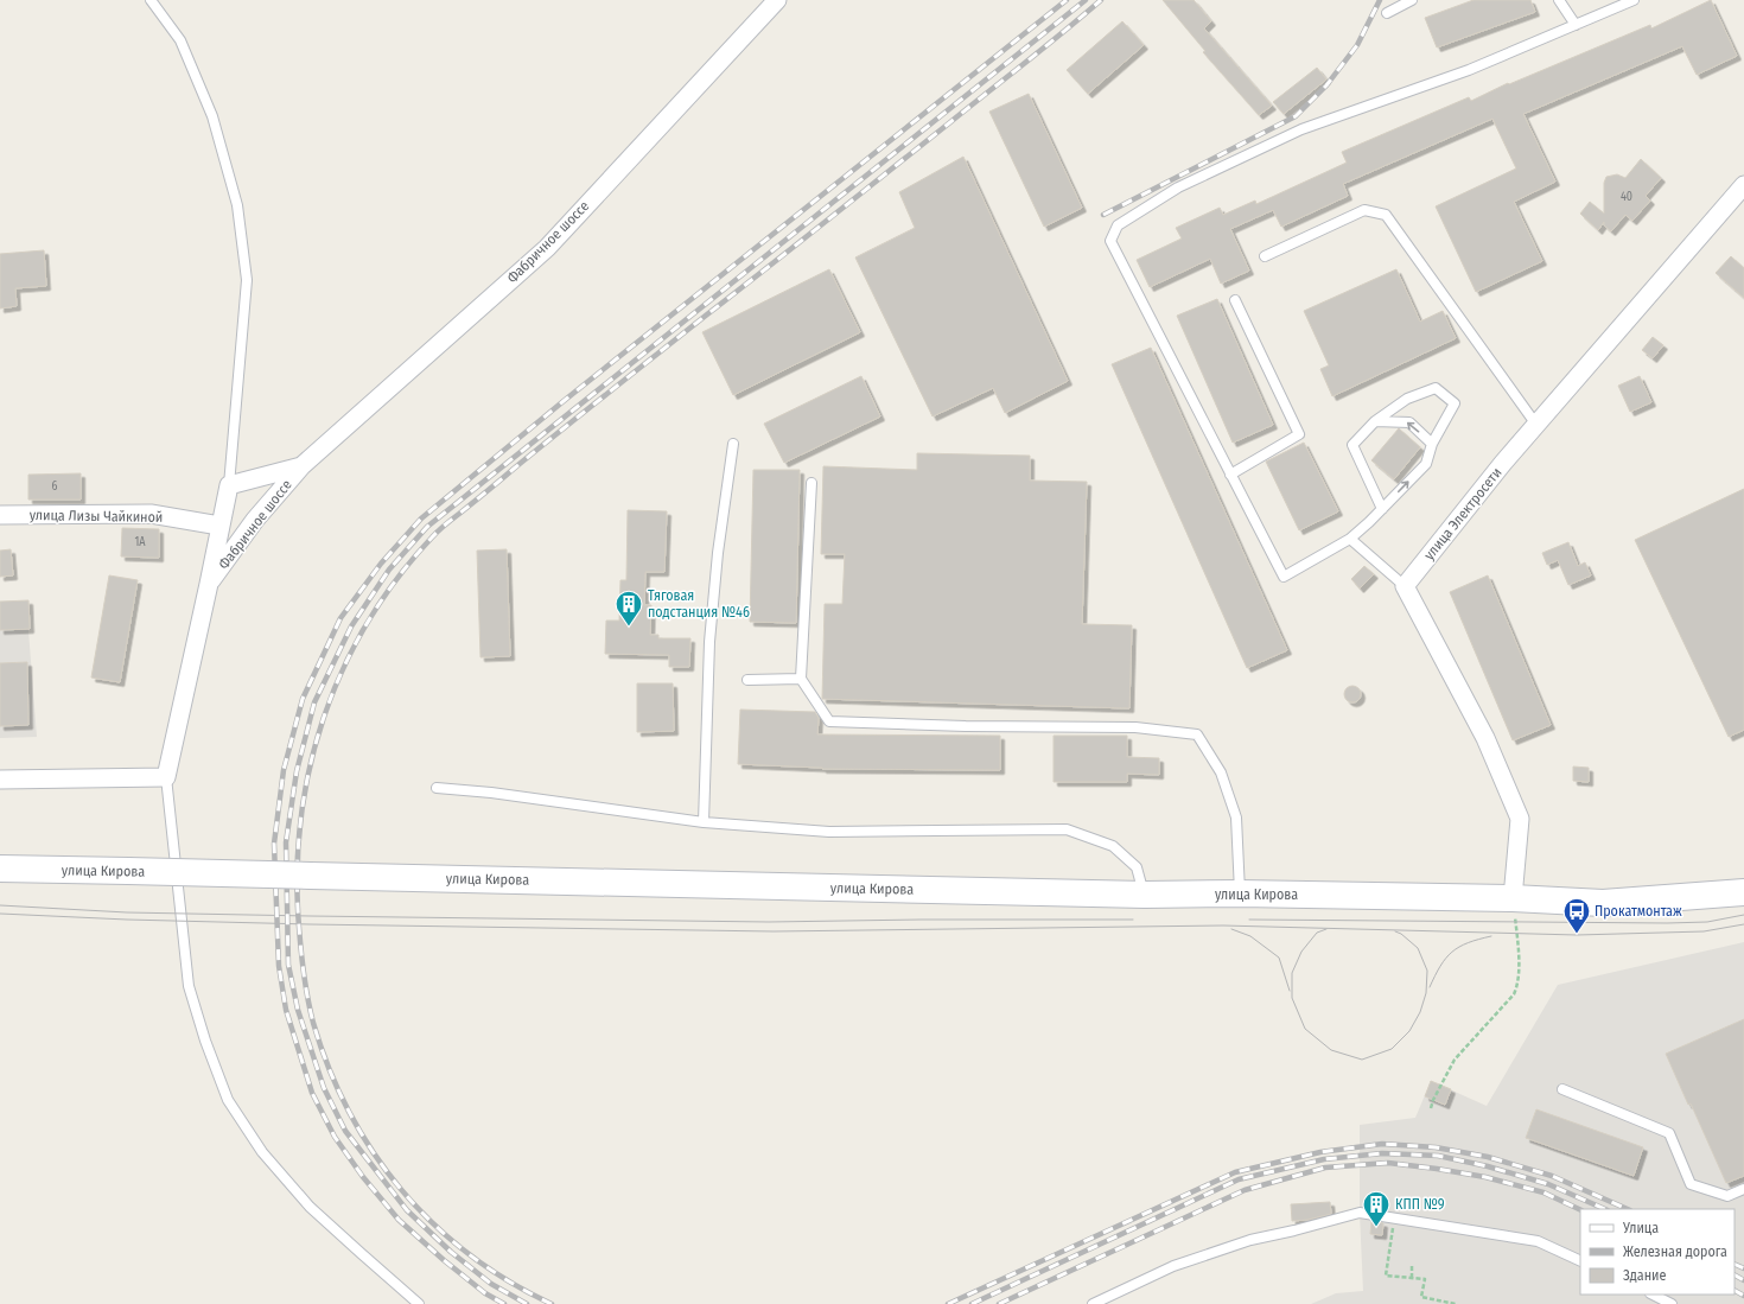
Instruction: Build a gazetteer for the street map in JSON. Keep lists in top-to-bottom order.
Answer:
{
  "streets": {
    "main road": ["улица Кирова"],
    "street": ["Фабричное шоссе", "улица Электросети", "улица Лизы Чайкиной"]
  },
  "places": {
    "building": ["Тяговая подстанция №46", "КПП №9"],
    "bus stop": ["Прокатмонтаж"]
  },
  "house_numbers": ["40", "6", "1А"],
  "legend": ["Улица", "Железная дорога", "Здание"]
}
